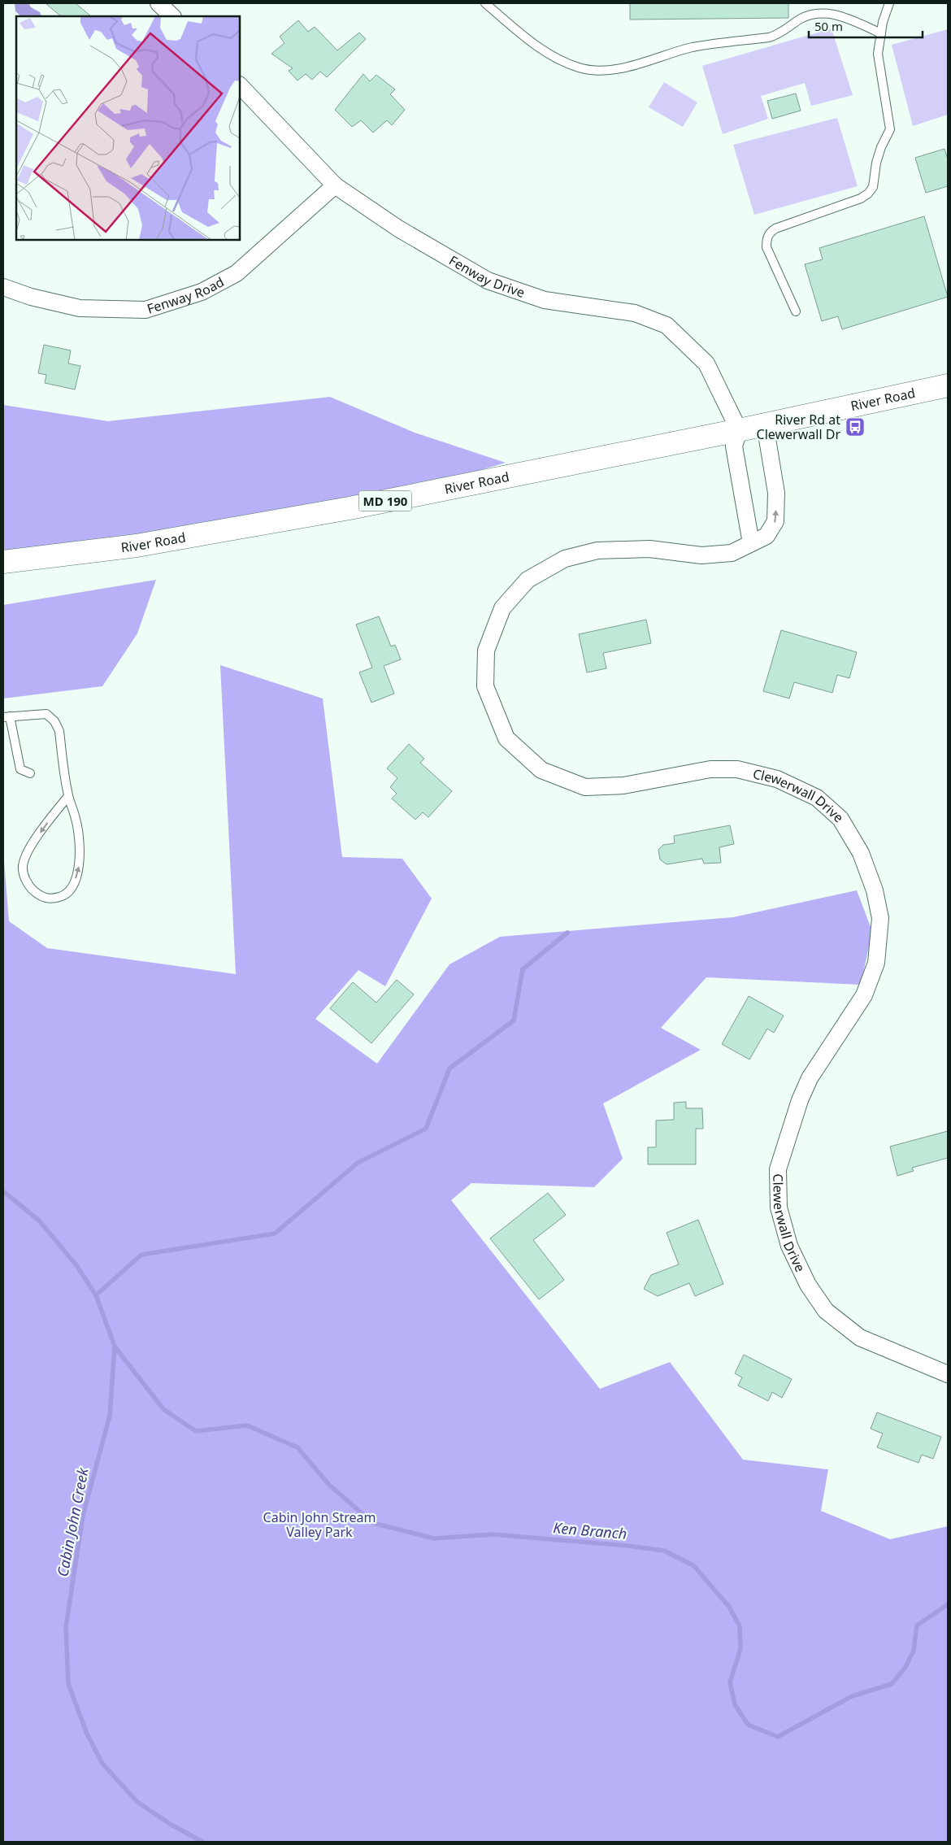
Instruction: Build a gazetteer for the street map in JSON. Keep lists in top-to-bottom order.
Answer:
{
  "streets": {
    "main road": ["River Road", "MD 190"],
    "street": ["Fenway Drive", "Fenway Road", "Clewerwall Drive"]
  },
  "crossings": [
    ["Fenway Drive", "Fenway Road"],
    ["Fenway Drive", "River Road"],
    ["River Road", "Clewerwall Drive"]
  ],
  "water": ["Cabin John Creek", "Ken Branch"],
  "parks": ["Cabin John Stream Valley Park"],
  "places": {
    "bus stop": ["River Rd at Clewerwall Dr"]
  },
  "scale_bar": "50 m"
}
